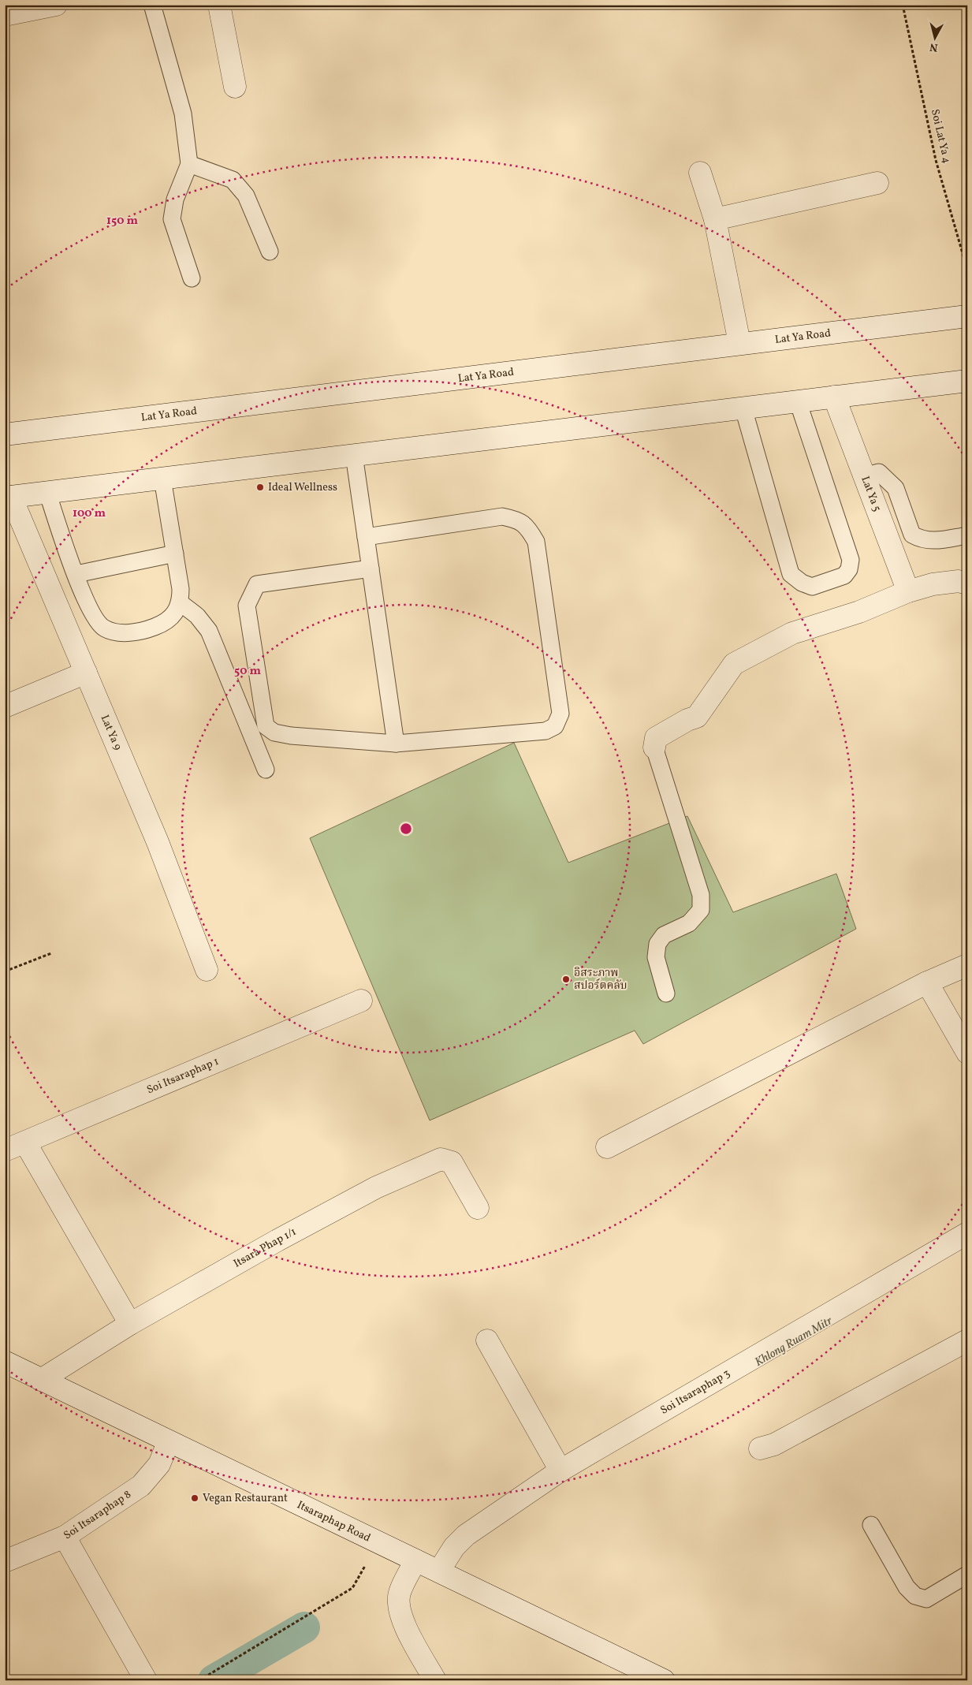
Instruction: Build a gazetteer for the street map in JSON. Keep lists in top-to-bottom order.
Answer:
{
  "streets": {
    "street": [
      "Lat Ya Road",
      "Lat Ya 5",
      "Lat Ya 9",
      "Soi Itsaraphap 1",
      "Itsara Phap 1/1",
      "Soi Itsaraphap 3",
      "Soi Itsaraphap 8",
      "Itsaraphap Road"
    ],
    "path": ["Soi Lat Ya 4"]
  },
  "crossings": [
    ["Itsara Phap 1/1", "Itsaraphap Road"],
    ["Soi Itsaraphap 3", "Itsaraphap Road"],
    ["Soi Itsaraphap 8", "Itsaraphap Road"]
  ],
  "water": ["Khlong Ruam Mitr"],
  "places": ["Ideal Wellness", "อิสระภาพ สปอร์ตคลับ", "Vegan Restaurant"],
  "north": "bottom",
  "rings": ["150 m", "100 m", "50 m"]
}
